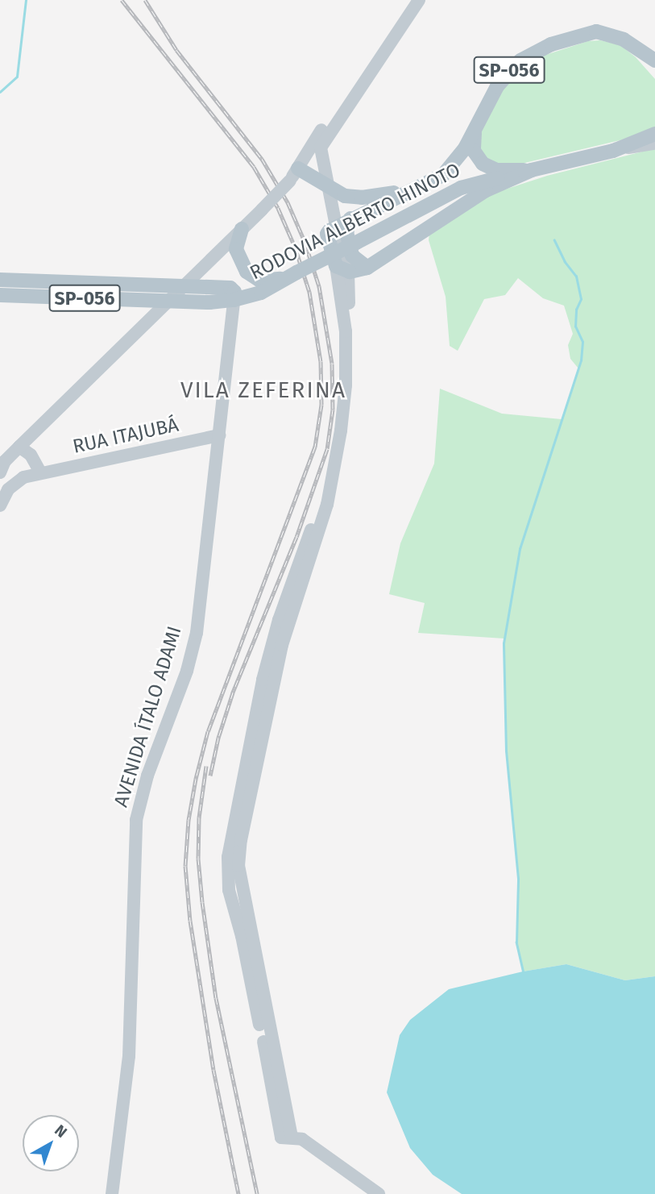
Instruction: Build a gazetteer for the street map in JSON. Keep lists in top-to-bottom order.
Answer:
{
  "streets": {
    "main road": [
      "SP-056",
      "RODOVIA ALBERTO HINOTO",
      "RUA ITAJUBÁ",
      "AVENIDA ÍTALO ADAMI"
    ]
  },
  "crossings": [
    ["SP-056", "RODOVIA ALBERTO HINOTO"],
    ["RODOVIA ALBERTO HINOTO", "AVENIDA ÍTALO ADAMI"],
    ["RUA ITAJUBÁ", "AVENIDA ÍTALO ADAMI"]
  ],
  "districts": ["VILA ZEFERINA"],
  "north": "top right"
}
